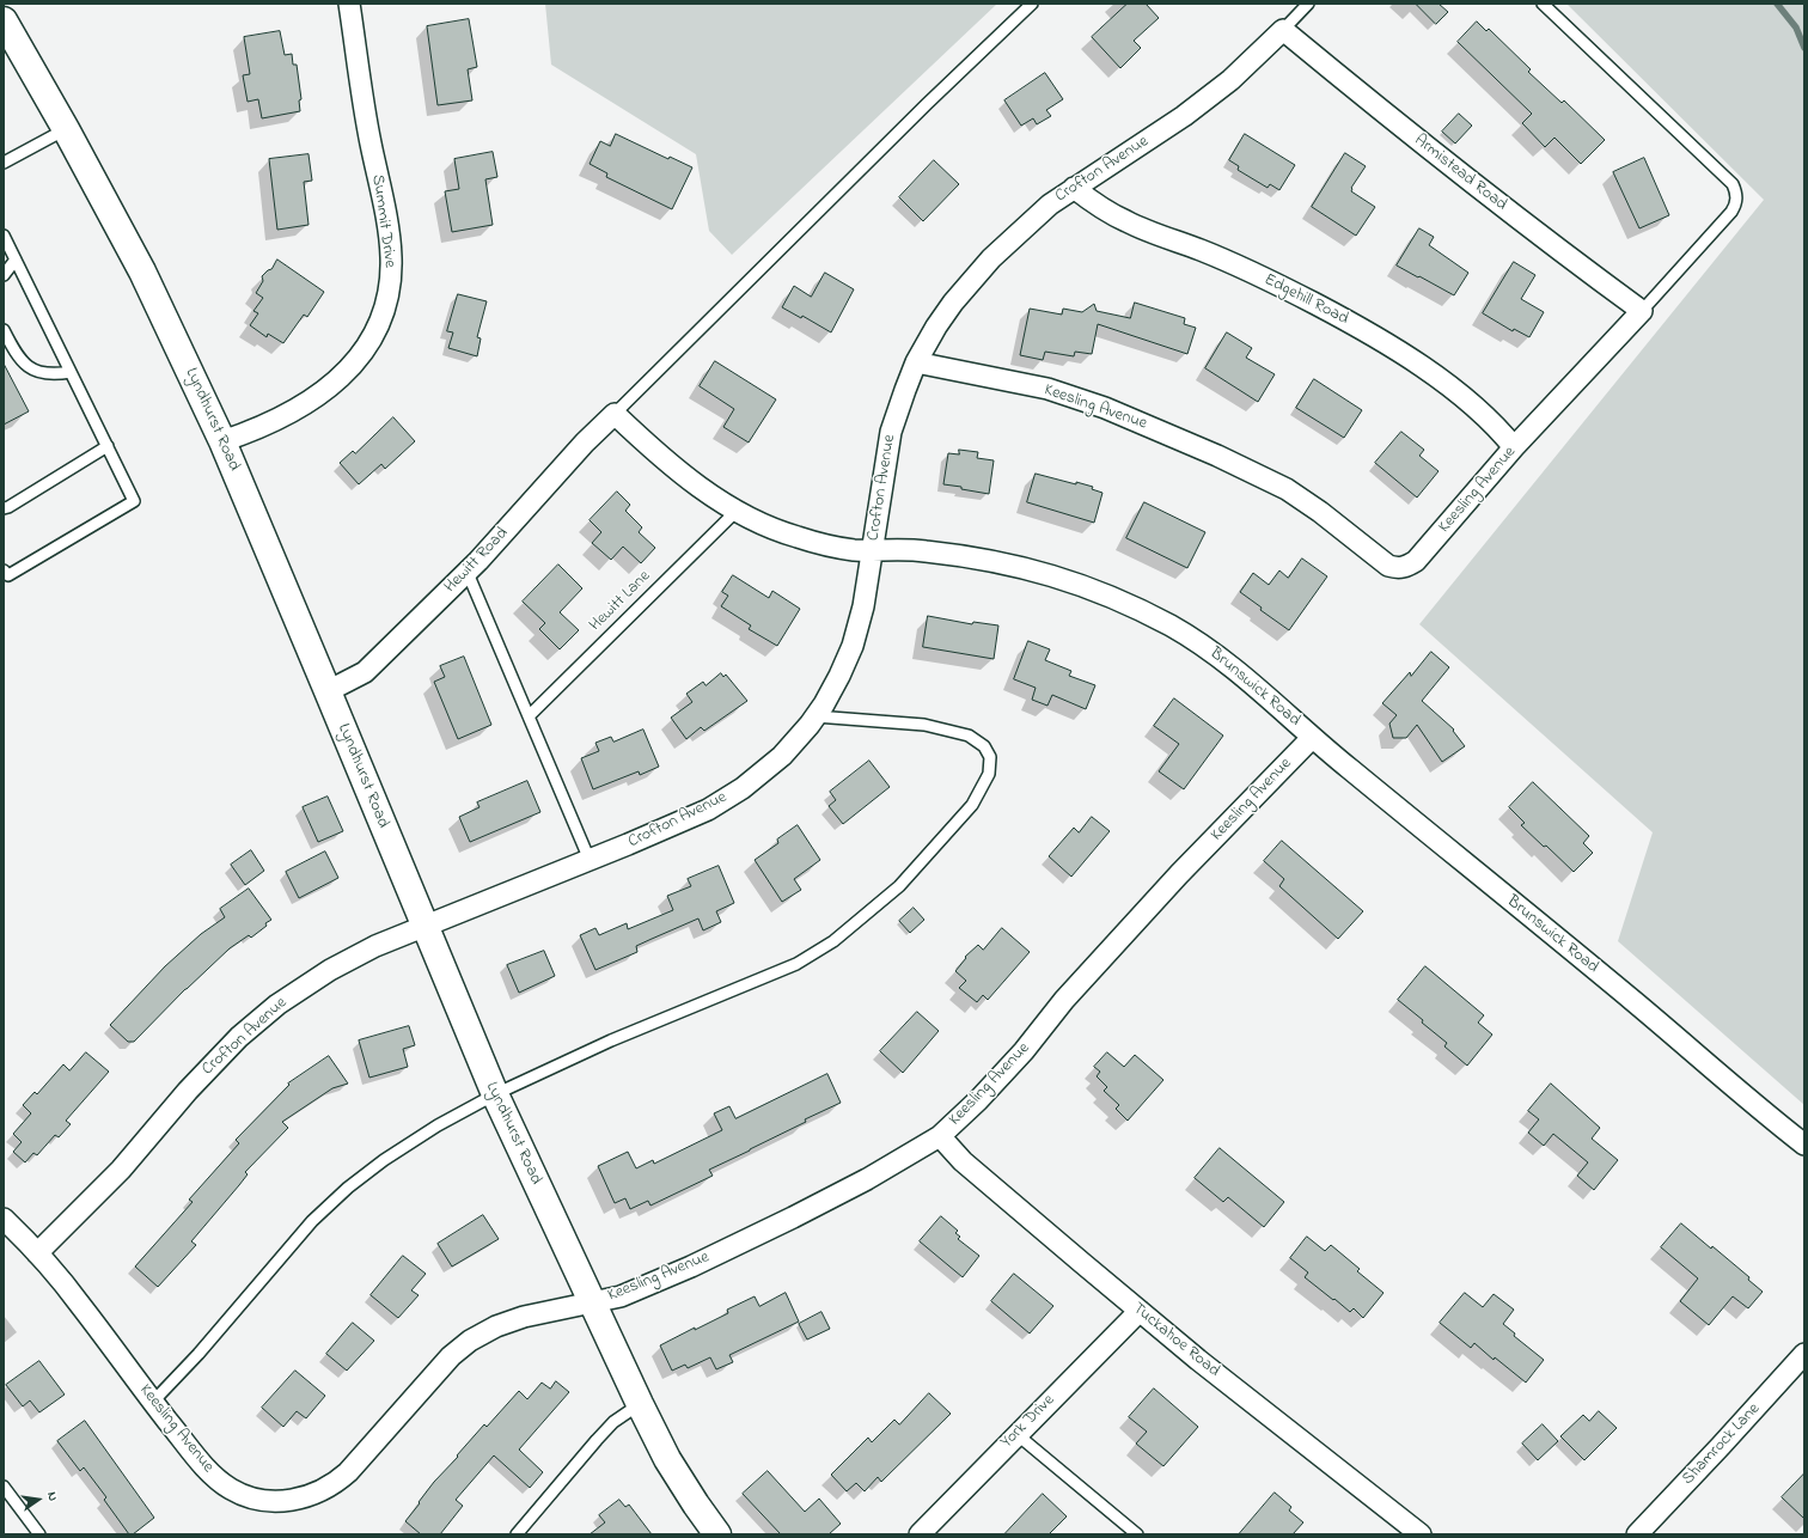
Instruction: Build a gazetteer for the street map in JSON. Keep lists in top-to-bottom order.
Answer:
{
  "streets": {
    "main road": ["Lyndhurst Road"],
    "street": [
      "Crofton Avenue",
      "Armistead Road",
      "Summit Drive",
      "Edgehill Road",
      "Keesling Avenue",
      "Hewitt Road",
      "Brunswick Road",
      "Tuckahoe Road",
      "York Drive",
      "Shamrock Lane"
    ],
    "lane": ["Hewitt Lane"]
  },
  "crossings": [
    ["Crofton Avenue", "Armistead Road"],
    ["Crofton Avenue", "Edgehill Road"],
    ["Crofton Avenue", "Keesling Avenue"],
    ["Crofton Avenue", "Lyndhurst Road"],
    ["Crofton Avenue", "Brunswick Road"],
    ["Armistead Road", "Keesling Avenue"],
    ["Summit Drive", "Lyndhurst Road"],
    ["Edgehill Road", "Keesling Avenue"],
    ["Keesling Avenue", "Lyndhurst Road"],
    ["Keesling Avenue", "Brunswick Road"],
    ["Keesling Avenue", "Tuckahoe Road"],
    ["Lyndhurst Road", "Hewitt Road"],
    ["Hewitt Road", "Brunswick Road"],
    ["Hewitt Lane", "Brunswick Road"],
    ["Tuckahoe Road", "York Drive"]
  ],
  "north": "right"
}
